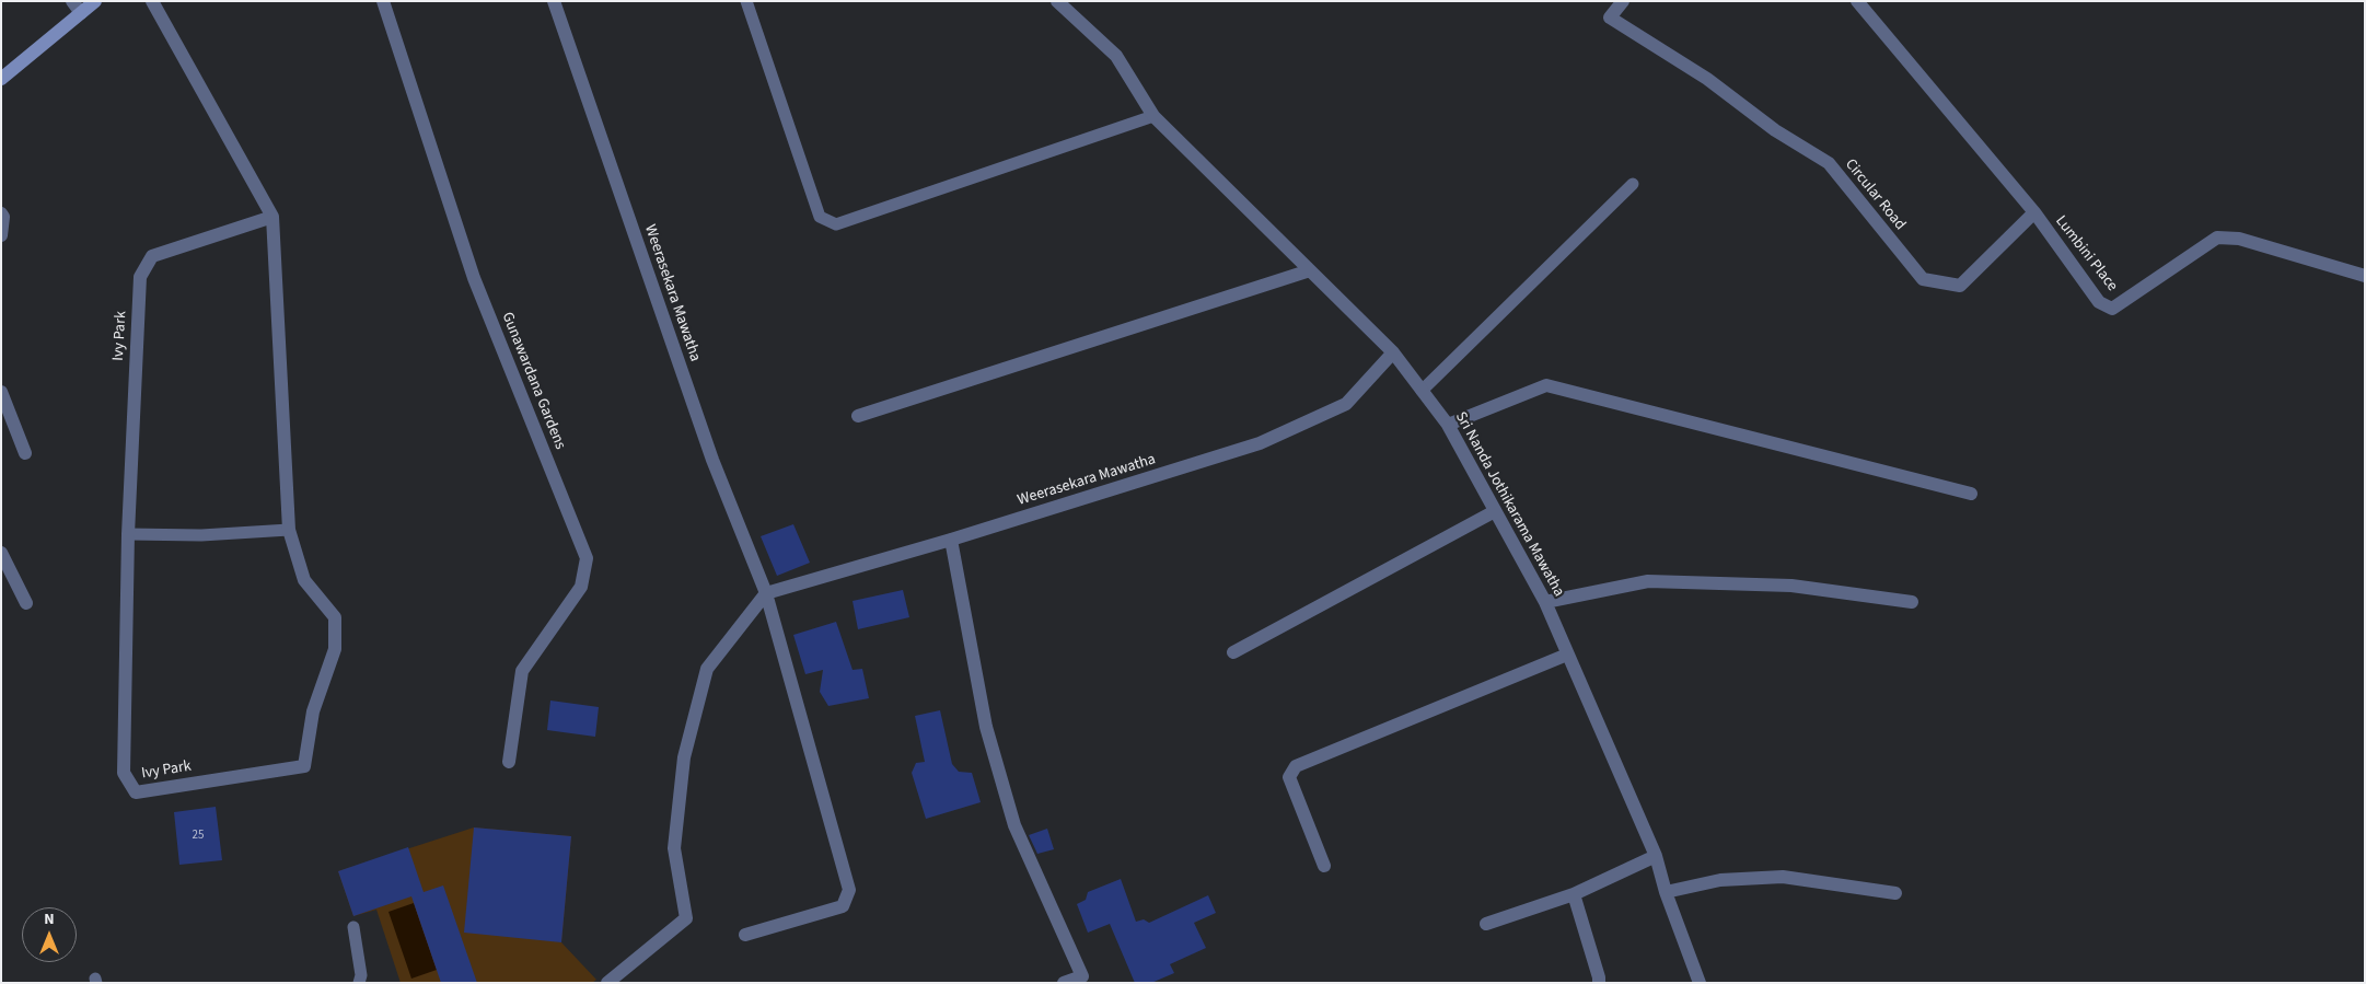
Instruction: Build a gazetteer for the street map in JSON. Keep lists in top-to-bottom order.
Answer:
{
  "streets": {
    "street": [
      "Circular Road",
      "Lumbini Place",
      "Weerasekara Mawatha",
      "Ivy Park",
      "Gunawardana Gardens",
      "Sri Nanda Jothikarama Mawatha"
    ]
  },
  "crossings": [
    ["Circular Road", "Lumbini Place"],
    ["Weerasekara Mawatha", "Sri Nanda Jothikarama Mawatha"]
  ],
  "house_numbers": ["25"],
  "north": "top"
}
